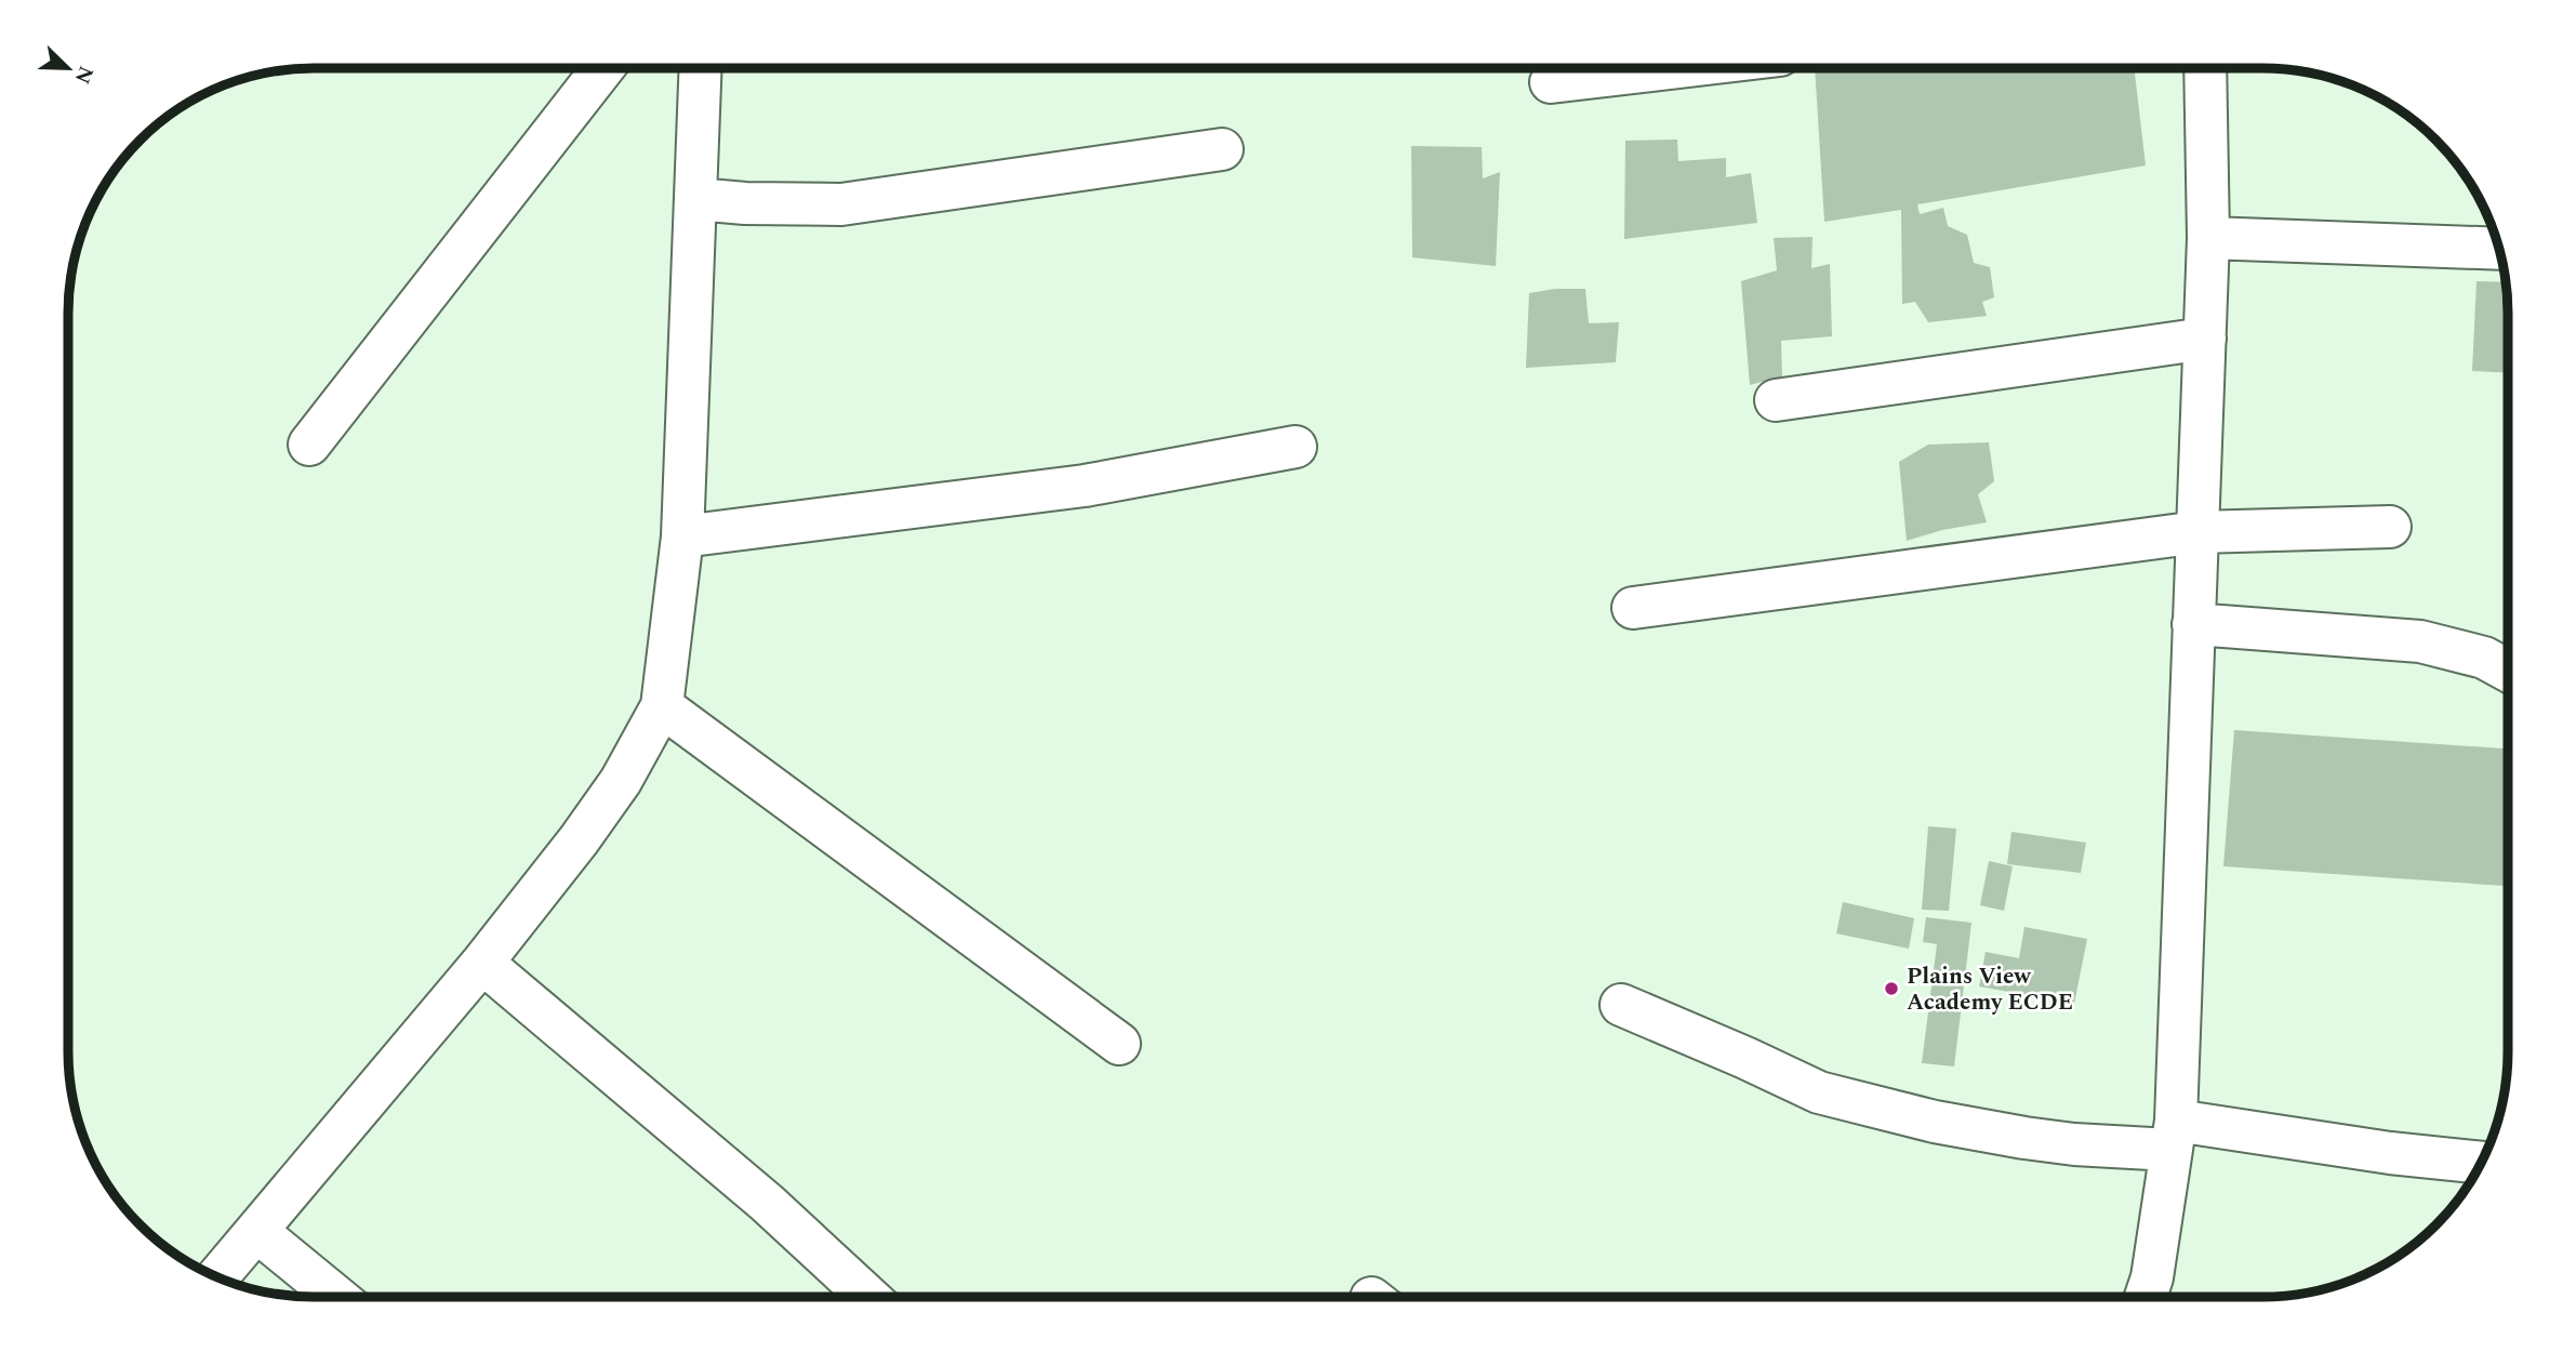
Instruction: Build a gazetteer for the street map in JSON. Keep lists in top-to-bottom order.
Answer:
{
  "places": ["Plains View Academy ECDE"],
  "north": "bottom right"
}
